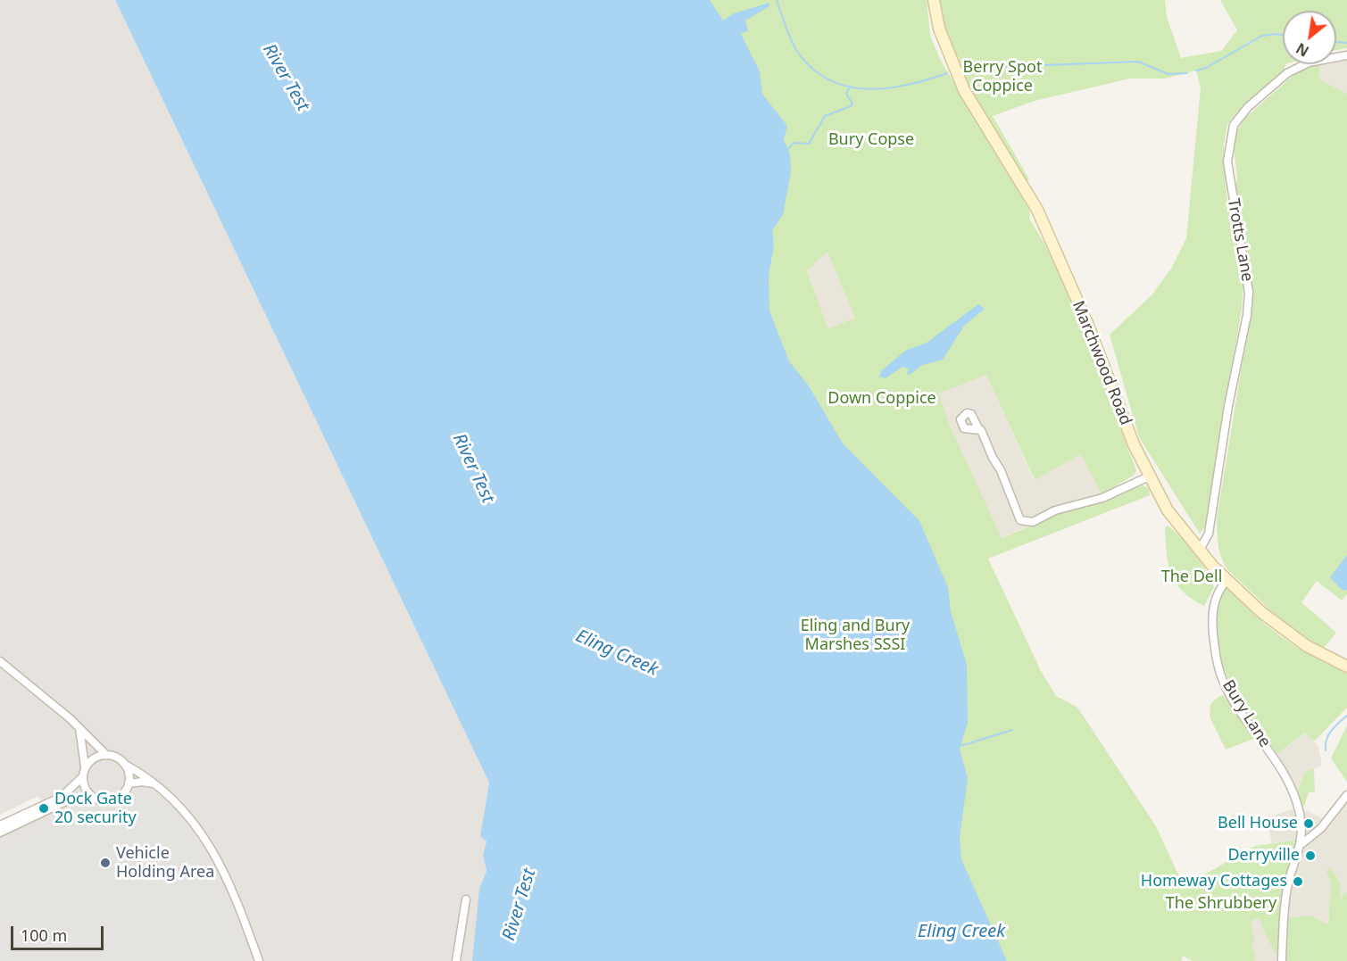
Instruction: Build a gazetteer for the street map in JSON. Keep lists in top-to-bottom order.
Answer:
{
  "streets": {
    "street": ["Trotts Lane", "Marchwood Road", "Bury Lane"]
  },
  "crossings": [
    ["Trotts Lane", "Marchwood Road"],
    ["Marchwood Road", "Bury Lane"]
  ],
  "water": ["River Test", "Eling Creek"],
  "parks": [
    "Berry Spot Coppice",
    "Bury Copse",
    "Down Coppice",
    "The Dell",
    "Eling and Bury Marshes SSSI",
    "The Shrubbery"
  ],
  "places": [
    "Dock Gate 20 security",
    "Bell House",
    "Derryville",
    "Vehicle Holding Area",
    "Homeway Cottages"
  ],
  "scale_bar": "100 m",
  "north": "bottom left"
}
